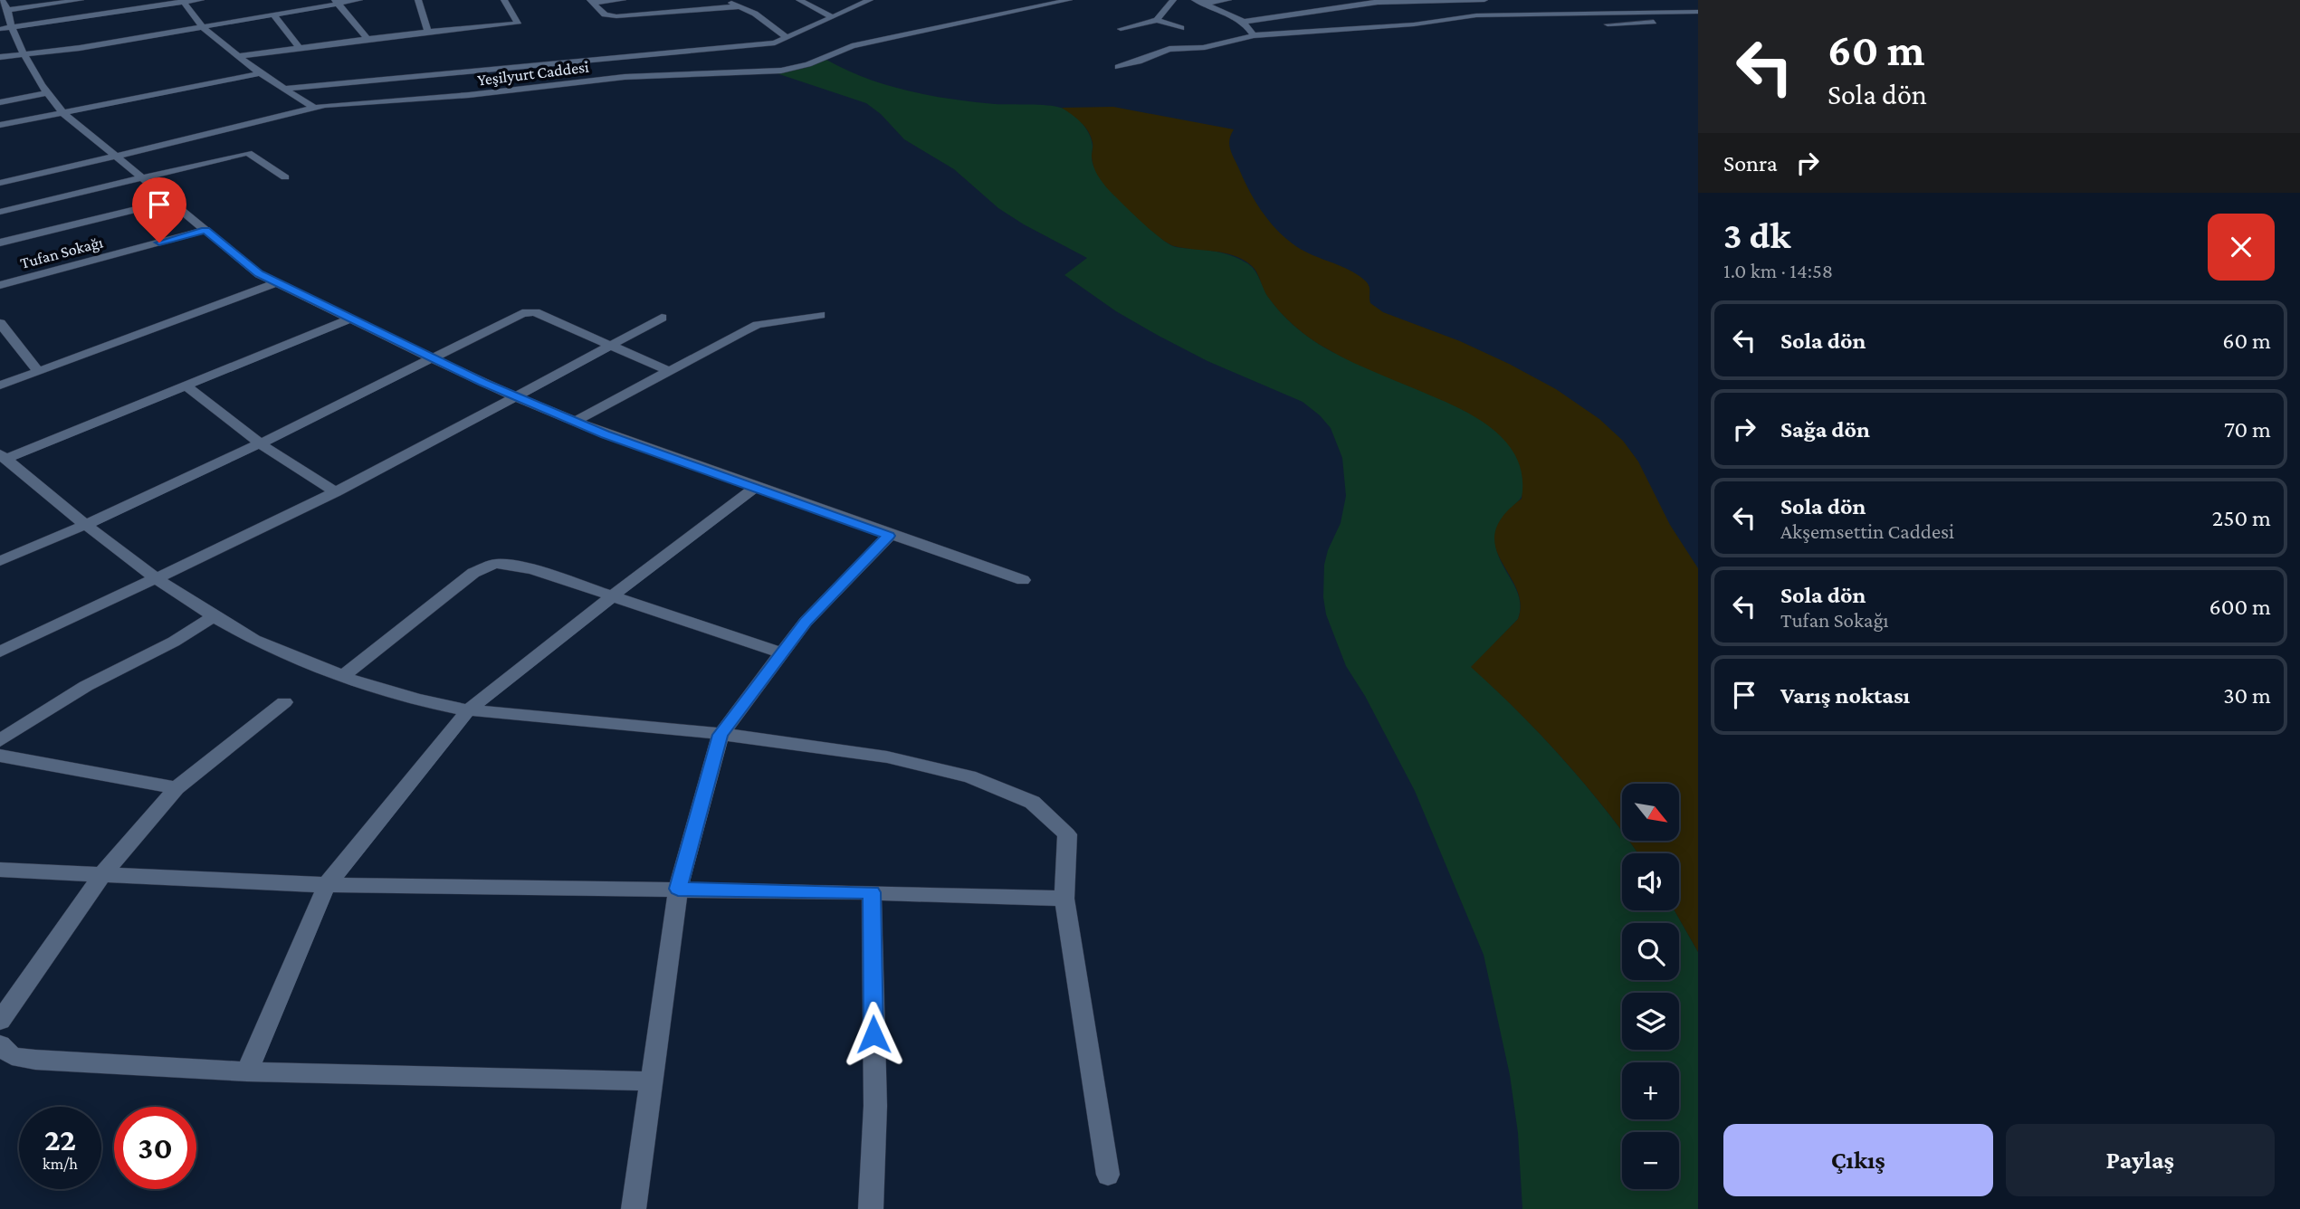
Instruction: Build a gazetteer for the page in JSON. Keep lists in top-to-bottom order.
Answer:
{
  "streets": {
    "street": ["Yeşilyurt Caddesi", "Tufan Sokağı"]
  },
  "north": "bottom right",
  "page": {
    "turn": ["60 m", "Sola dön"],
    "then": "Sonra",
    "heading": ["3 dk", "1.0 km · 14:58"],
    "list": [
      {
        "name": "Sola dön",
        "value": "60 m"
      },
      {
        "name": "Sağa dön",
        "value": "70 m"
      },
      {
        "name": "Sola dön",
        "note": "Akşemsettin Caddesi",
        "value": "250 m"
      },
      {
        "name": "Sola dön",
        "note": "Tufan Sokağı",
        "value": "600 m"
      },
      {
        "name": "Varış noktası",
        "value": "30 m"
      }
    ],
    "map_buttons": ["+", "−"],
    "speed": "22 km/h",
    "limit": "30",
    "buttons": ["Çıkış", "Paylaş"]
  }
}
